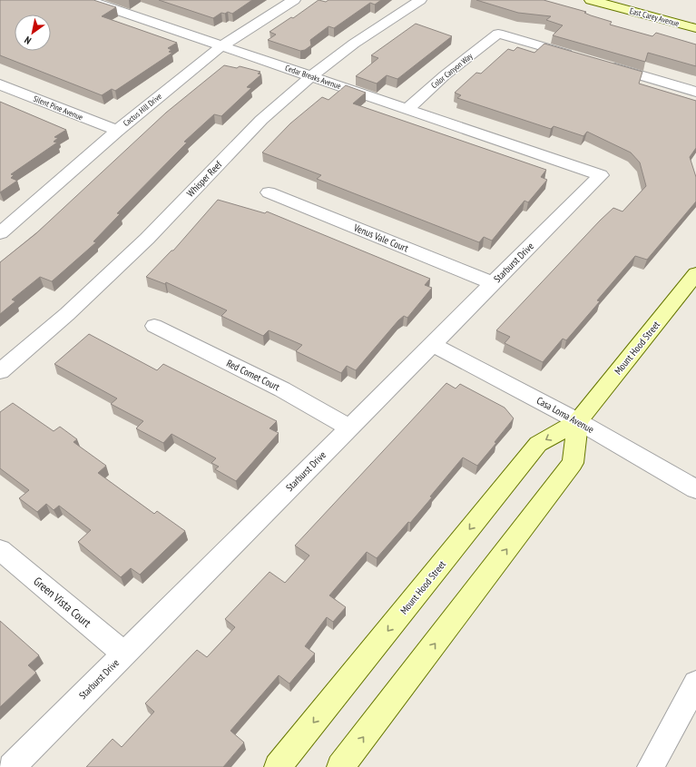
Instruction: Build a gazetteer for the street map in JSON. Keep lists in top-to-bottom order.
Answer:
{
  "streets": {
    "street": [
      "East Carey Avenue",
      "Color Canyon Way",
      "Cedar Breaks Avenue",
      "Silent Pine Avenue",
      "Cactus Hill Drive",
      "Whisper Reef",
      "Venus Vale Court",
      "Starburst Drive",
      "Mount Hood Street",
      "Red Comet Court",
      "Casa Loma Avenue",
      "Green Vista Court"
    ]
  },
  "crossings": [
    ["Color Canyon Way", "Cedar Breaks Avenue"],
    ["Cedar Breaks Avenue", "Cactus Hill Drive"],
    ["Cedar Breaks Avenue", "Whisper Reef"],
    ["Cedar Breaks Avenue", "Starburst Drive"],
    ["Silent Pine Avenue", "Cactus Hill Drive"],
    ["Venus Vale Court", "Starburst Drive"],
    ["Starburst Drive", "Red Comet Court"],
    ["Starburst Drive", "Casa Loma Avenue"],
    ["Starburst Drive", "Green Vista Court"],
    ["Mount Hood Street", "Casa Loma Avenue"]
  ],
  "north": "bottom left"
}
